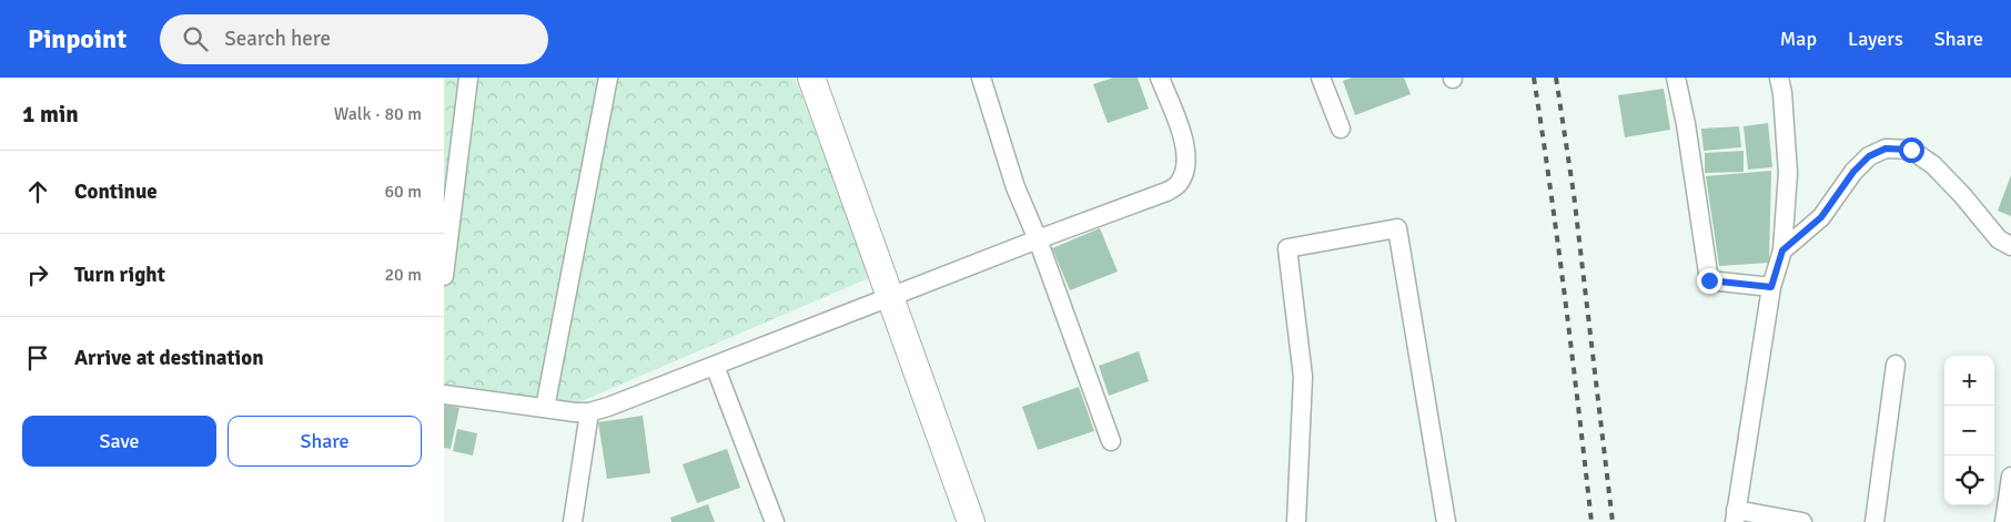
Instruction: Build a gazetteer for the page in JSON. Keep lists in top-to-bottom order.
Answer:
{
  "page": {
    "header": "Pinpoint",
    "search": "Search here",
    "nav": ["Map", "Layers", "Share"],
    "heading": ["1 min", "Walk · 80 m"],
    "list": [
      ["Continue", "60 m"],
      ["Turn right", "20 m"],
      "Arrive at destination"
    ],
    "map_buttons": ["+", "−"],
    "buttons": ["Save", "Share"]
  }
}
